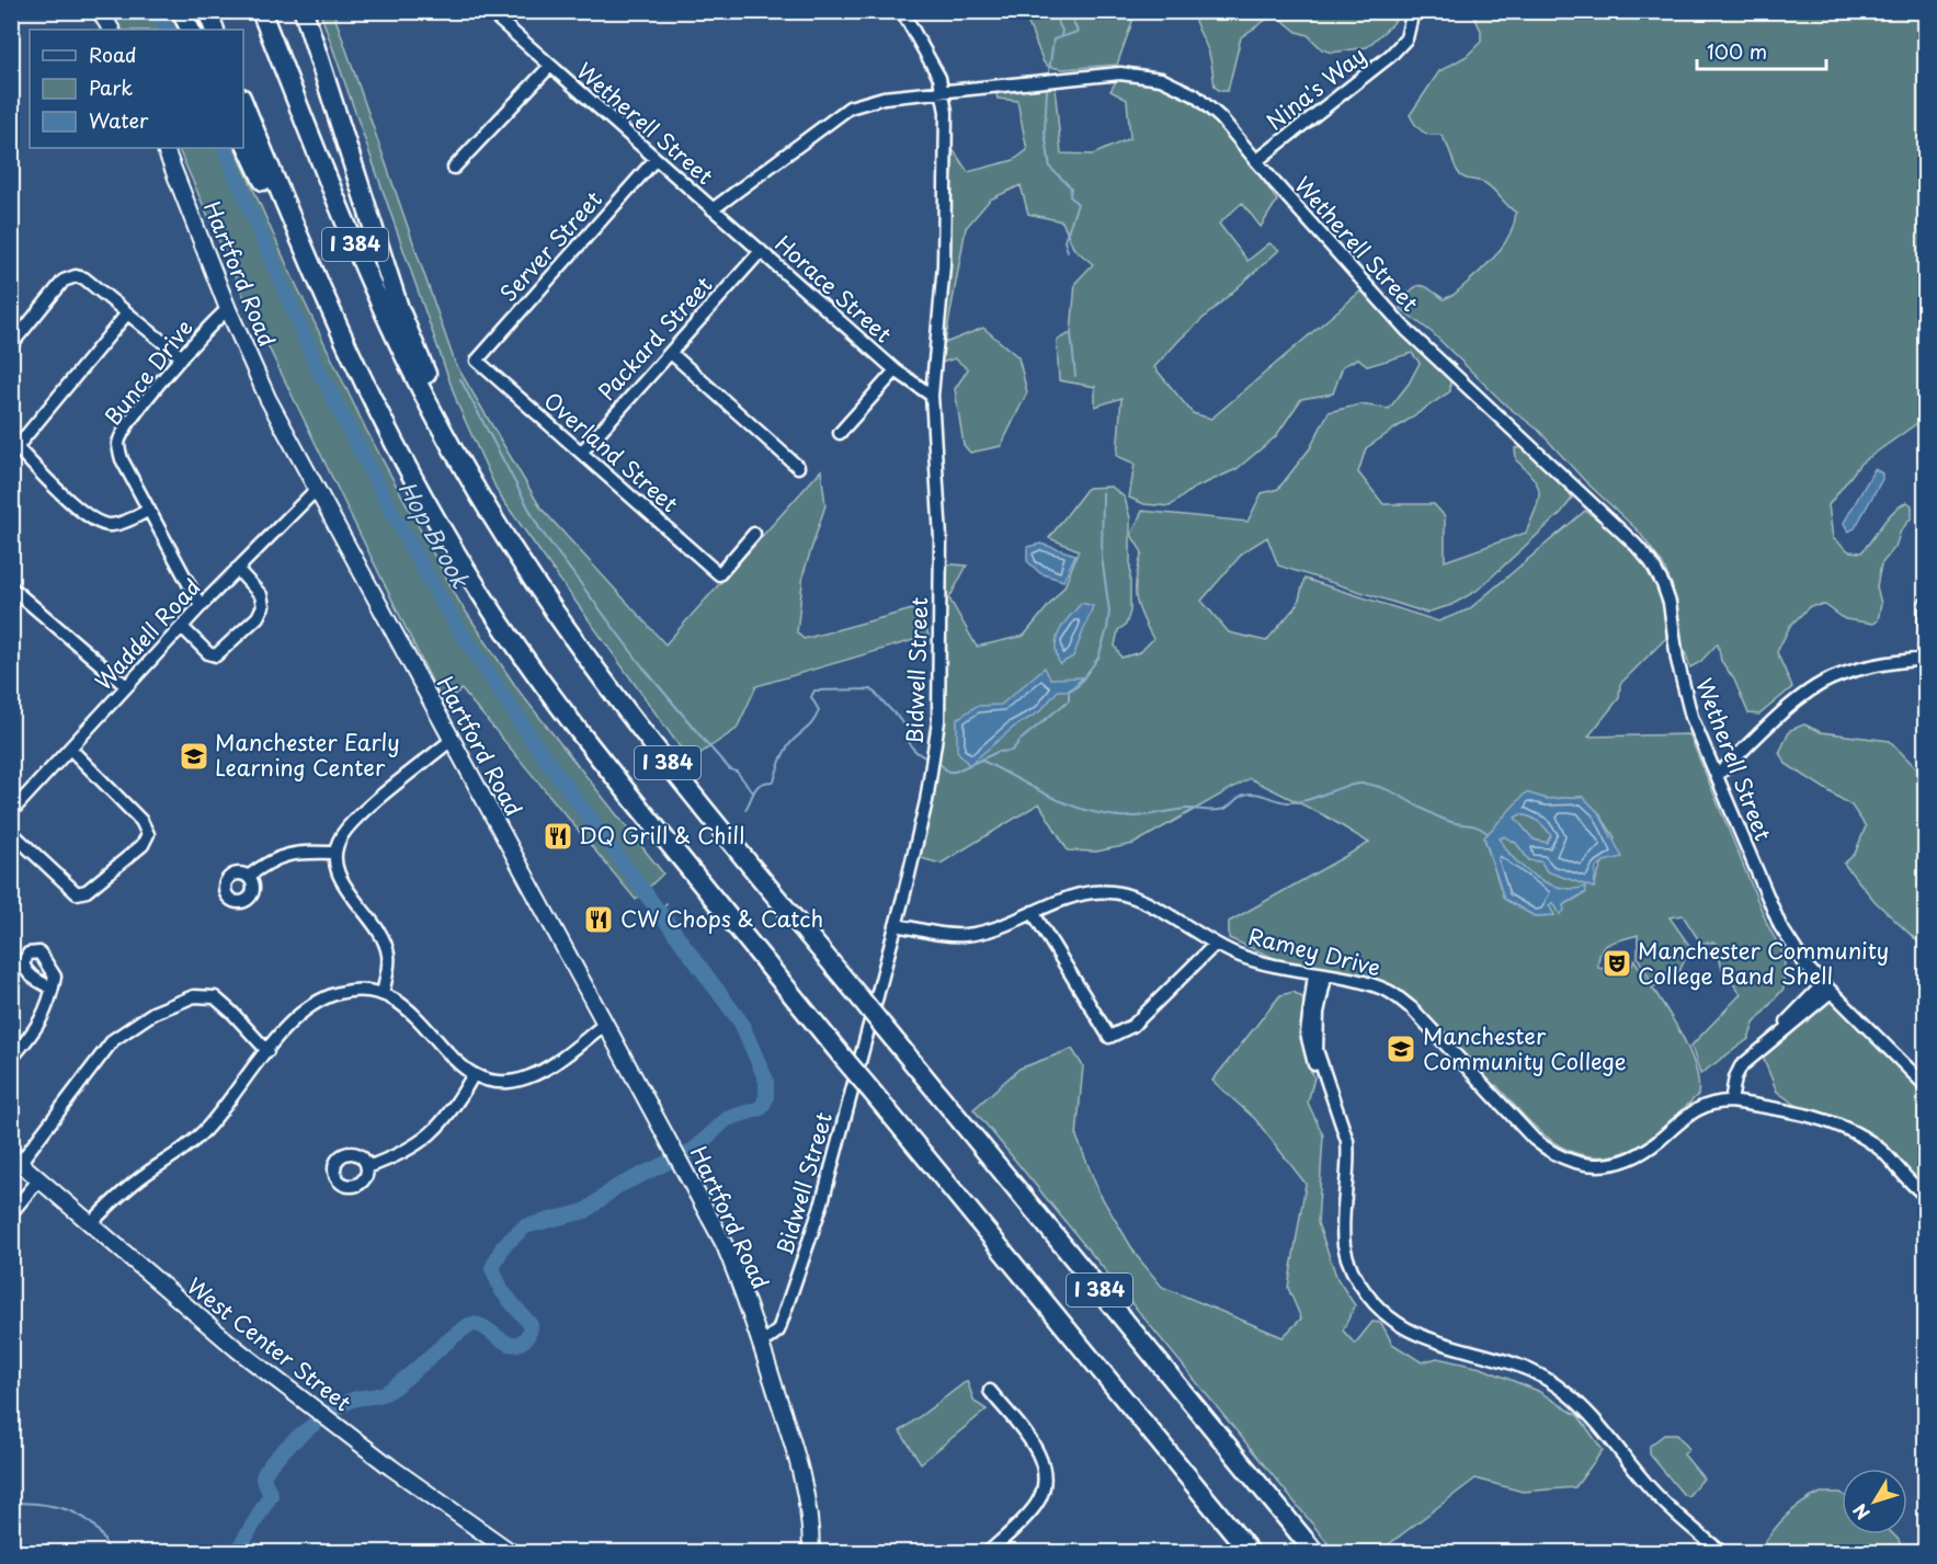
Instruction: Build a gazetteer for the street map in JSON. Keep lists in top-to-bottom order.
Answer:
{
  "streets": {
    "highway": ["I 384"],
    "main road": ["Hartford Road", "West Center Street"],
    "street": [
      "Nina's Way",
      "Wetherell Street",
      "Server Street",
      "Horace Street",
      "Packard Street",
      "Bunce Drive",
      "Overland Street",
      "Waddell Road",
      "Bidwell Street",
      "Ramey Drive"
    ]
  },
  "crossings": [
    ["Nina's Way", "Wetherell Street"],
    ["Wetherell Street", "Server Street"],
    ["Wetherell Street", "Horace Street"],
    ["Wetherell Street", "Bidwell Street"],
    ["Server Street", "Overland Street"],
    ["Hartford Road", "Bunce Drive"],
    ["Hartford Road", "Waddell Road"],
    ["Hartford Road", "Bidwell Street"],
    ["Horace Street", "Packard Street"],
    ["Horace Street", "Bidwell Street"],
    ["Packard Street", "Overland Street"],
    ["Bunce Drive", "Waddell Road"],
    ["Bidwell Street", "Ramey Drive"]
  ],
  "water": ["Hop Brook"],
  "places": {
    "school or university": ["Manchester Early Learning Center", "Manchester Community College"],
    "restaurant": ["DQ Grill & Chill", "CW Chops & Catch"],
    "theatre": ["Manchester Community College Band Shell"]
  },
  "legend": ["Road", "Park", "Water"],
  "scale_bar": "100 m",
  "north": "bottom left"
}
